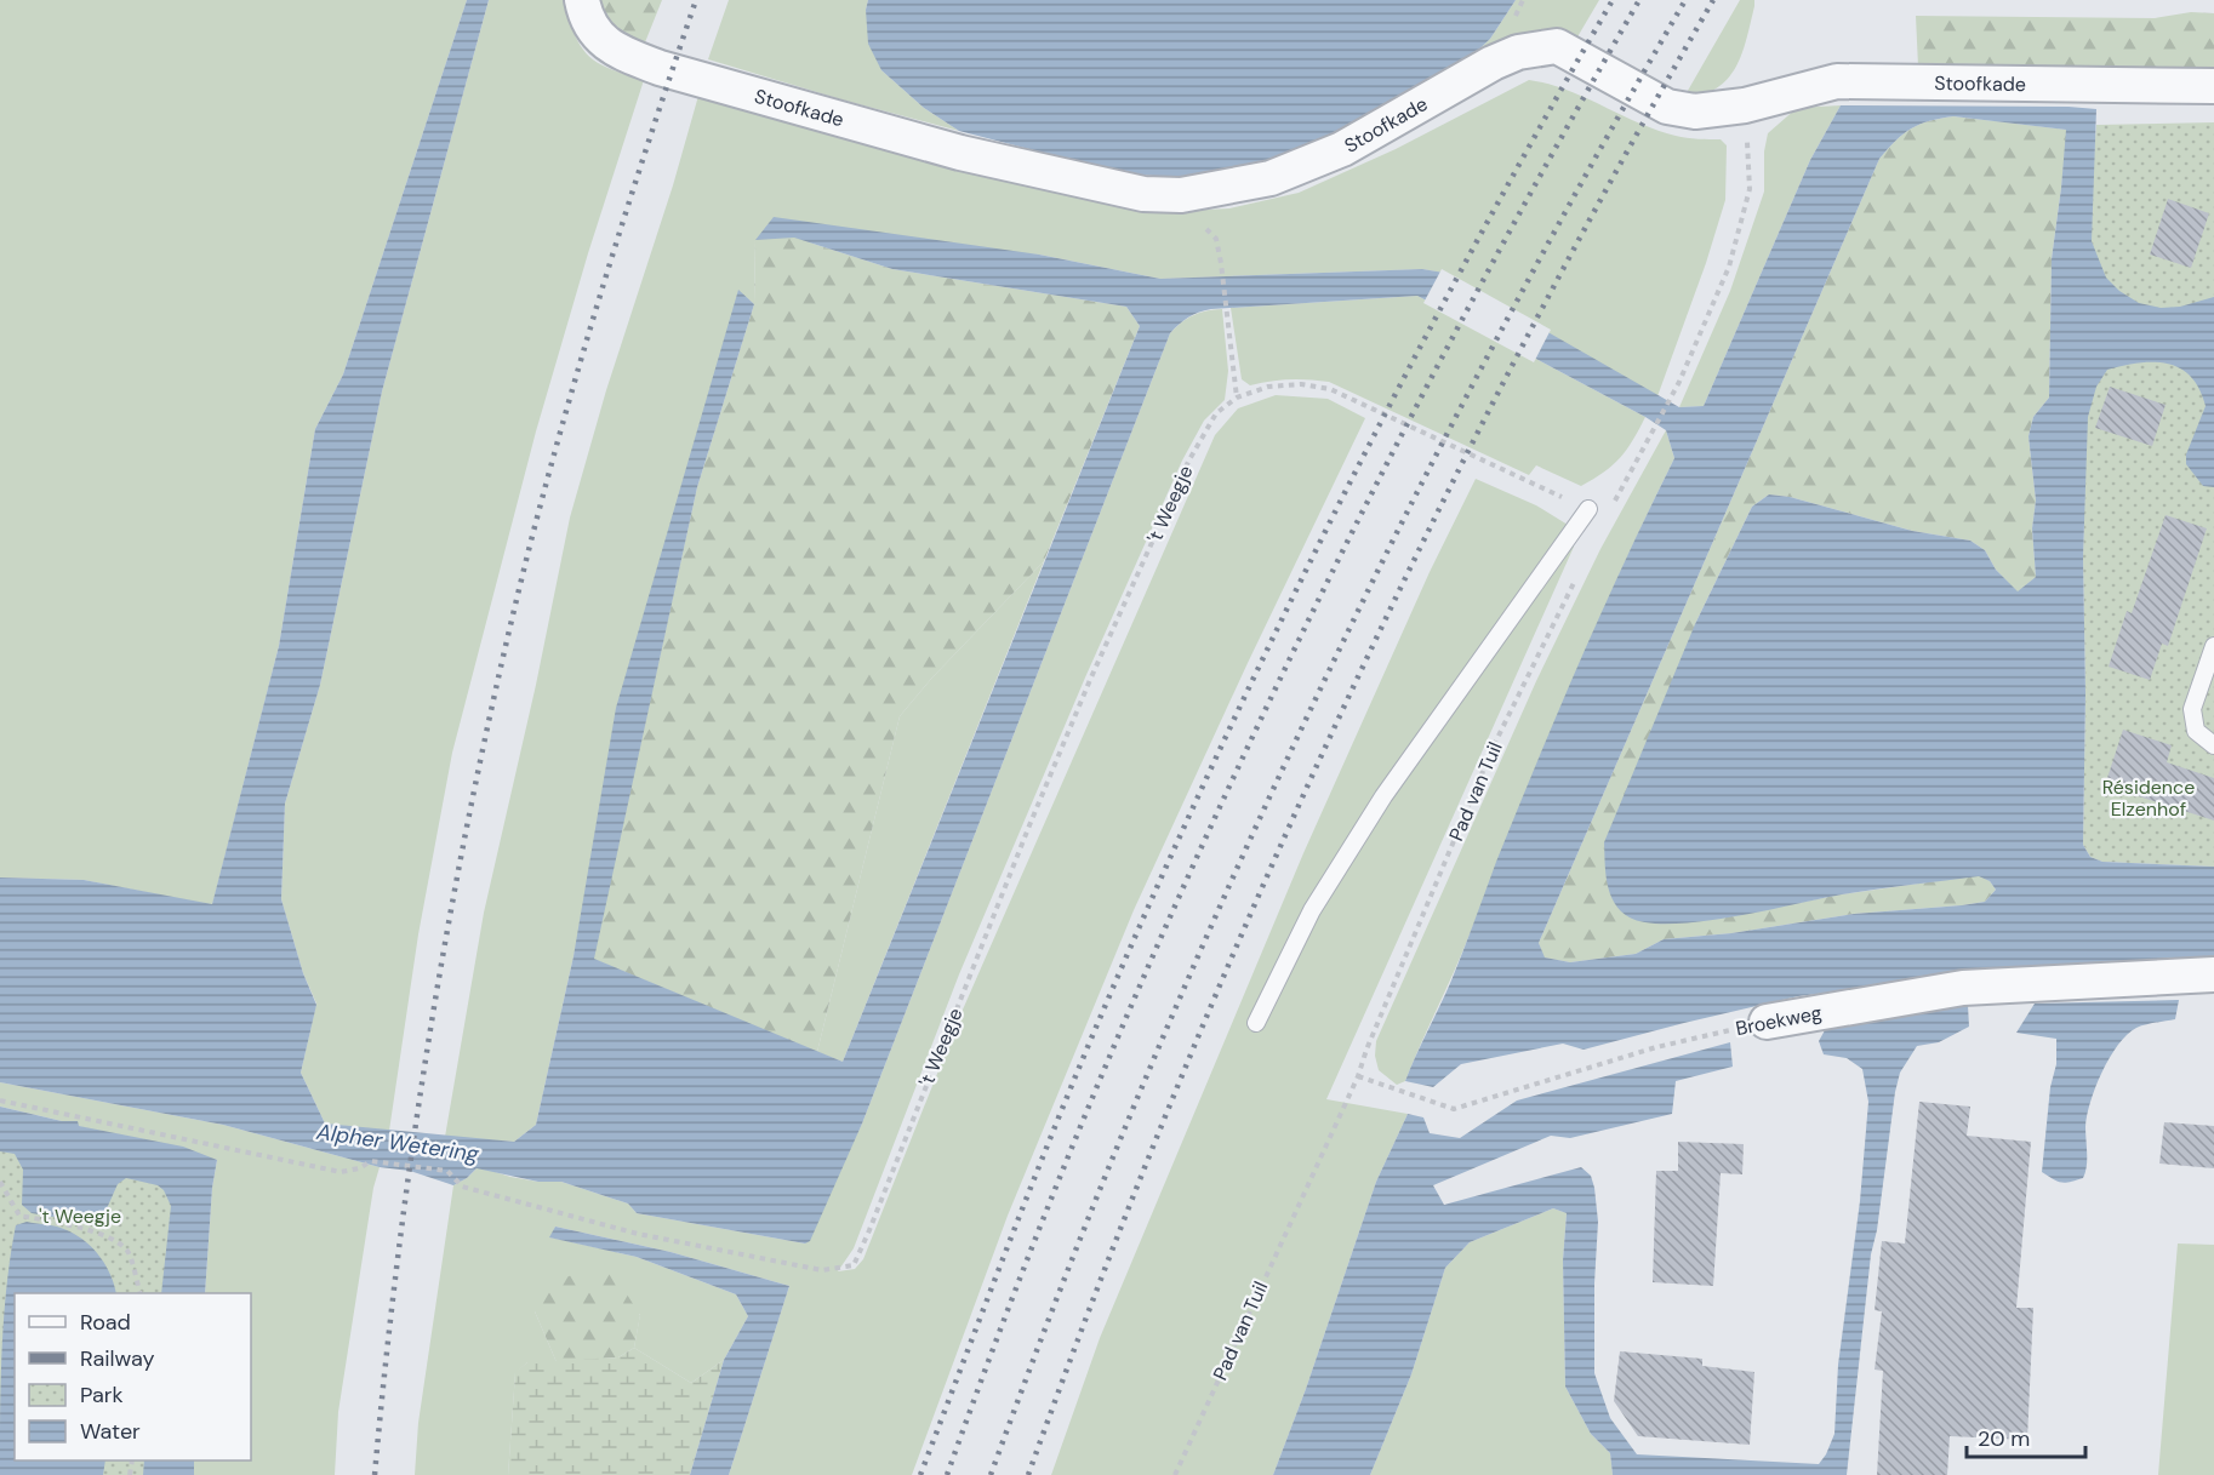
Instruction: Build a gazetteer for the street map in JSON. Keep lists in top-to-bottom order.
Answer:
{
  "streets": {
    "street": ["Stoofkade", "Broekweg"],
    "path": ["'t Weegje", "Pad van Tuil"]
  },
  "crossings": [
    ["Stoofkade", "'t Weegje"],
    ["Pad van Tuil", "Broekweg"]
  ],
  "water": ["Alpher Wetering"],
  "parks": ["Résidence Elzenhof", "'t Weegje"],
  "legend": [
    "Road",
    "Railway",
    "Park",
    "Water"
  ],
  "scale_bar": "20 m"
}
